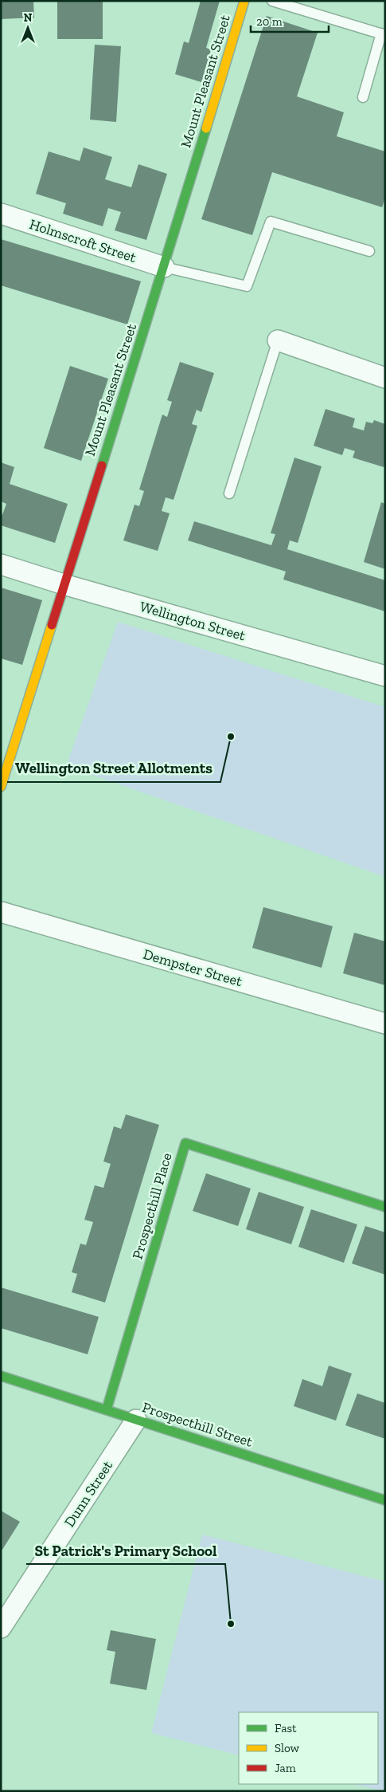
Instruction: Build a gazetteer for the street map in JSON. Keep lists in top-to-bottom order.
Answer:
{
  "streets": {
    "street": [
      "Mount Pleasant Street",
      "Holmscroft Street",
      "Wellington Street",
      "Dempster Street",
      "Prospecthill Place",
      "Prospecthill Street",
      "Dunn Street"
    ]
  },
  "crossings": [
    ["Mount Pleasant Street", "Holmscroft Street"],
    ["Mount Pleasant Street", "Wellington Street"],
    ["Prospecthill Place", "Prospecthill Street"],
    ["Prospecthill Street", "Dunn Street"]
  ],
  "places": ["Wellington Street Allotments", "St Patrick's Primary School"],
  "legend": ["Fast", "Slow", "Jam"],
  "scale_bar": "20 m",
  "north": "top"
}
